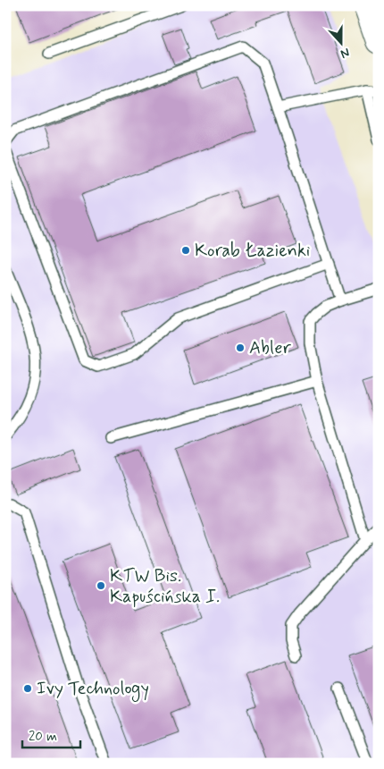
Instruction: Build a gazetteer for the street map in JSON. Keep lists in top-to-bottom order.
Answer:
{
  "places": [
    "Korab Łazienki",
    "Abler",
    "KTW Bis. Kapuścińska I.",
    "Ivy Technology"
  ],
  "scale_bar": "20 m",
  "north": "bottom"
}
